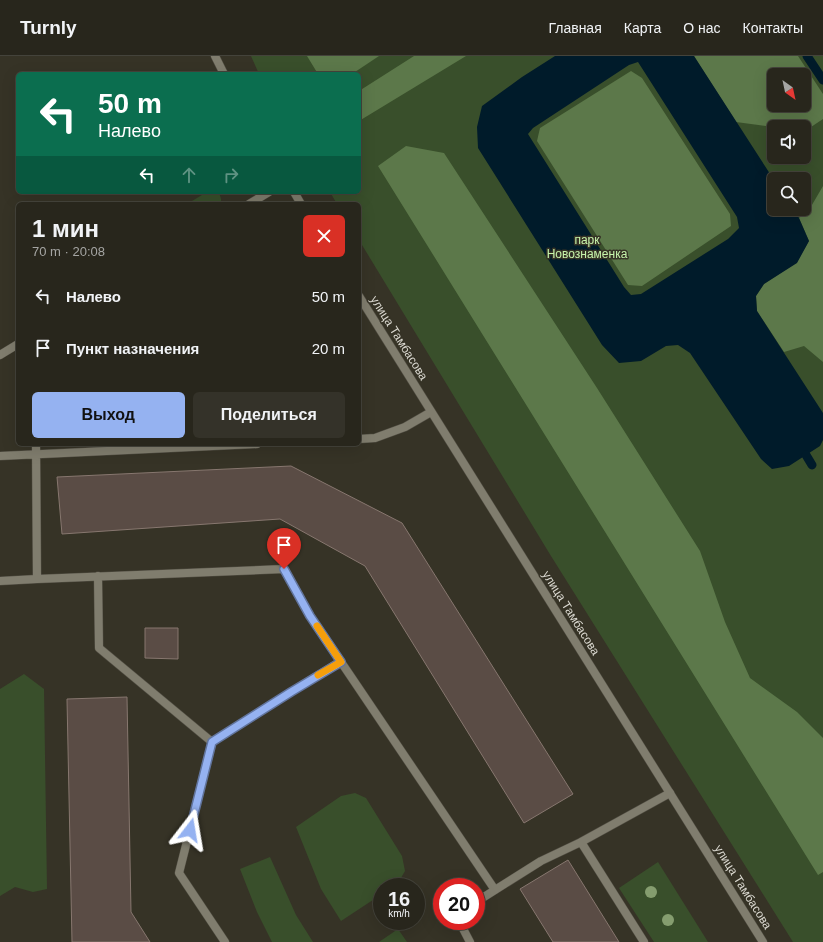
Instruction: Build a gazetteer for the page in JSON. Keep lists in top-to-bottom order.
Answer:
{
  "streets": {
    "street": ["улица Тамбасова"]
  },
  "parks": ["парк Новознаменка"],
  "north": "bottom right",
  "page": {
    "header": "Turnly",
    "nav": [
      "Главная",
      "Карта",
      "О нас",
      "Контакты"
    ],
    "turn": ["50 m", "Налево"],
    "heading": ["1 мин", "70 m · 20:08"],
    "list": [
      {
        "name": "Налево",
        "value": "50 m"
      },
      {
        "name": "Пункт назначения",
        "value": "20 m"
      }
    ],
    "buttons": ["Выход", "Поделиться"],
    "speed": "16 km/h",
    "limit": "20"
  }
}
